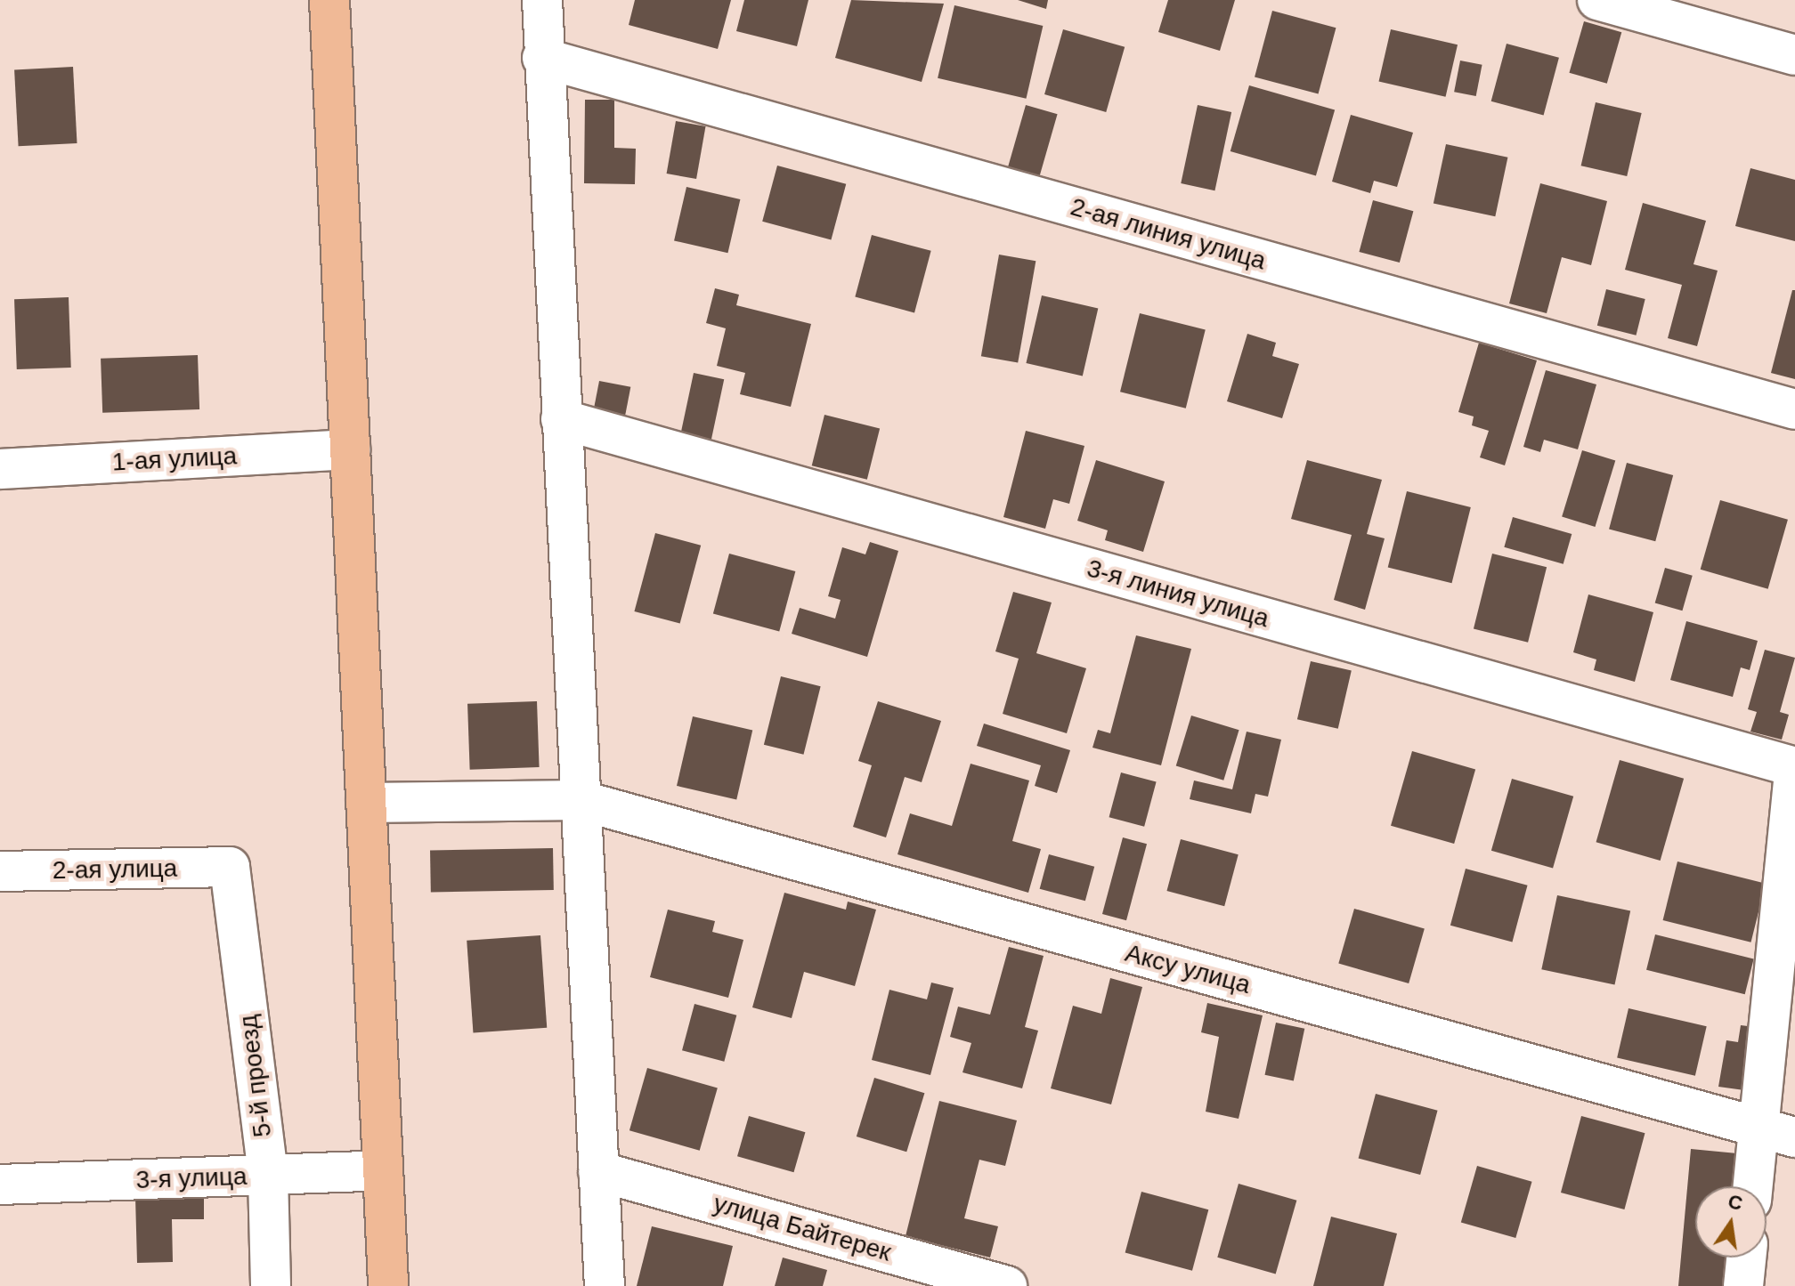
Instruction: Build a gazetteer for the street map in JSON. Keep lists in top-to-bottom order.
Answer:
{
  "streets": {
    "street": [
      "2-ая линия улица",
      "1-ая улица",
      "3-я линия улица",
      "2-ая улица",
      "Аксу улица",
      "5-й проезд",
      "3-я улица",
      "улица Байтерек"
    ]
  },
  "crossings": [
    ["2-ая улица", "5-й проезд"],
    ["5-й проезд", "3-я улица"]
  ],
  "north": "top"
}
